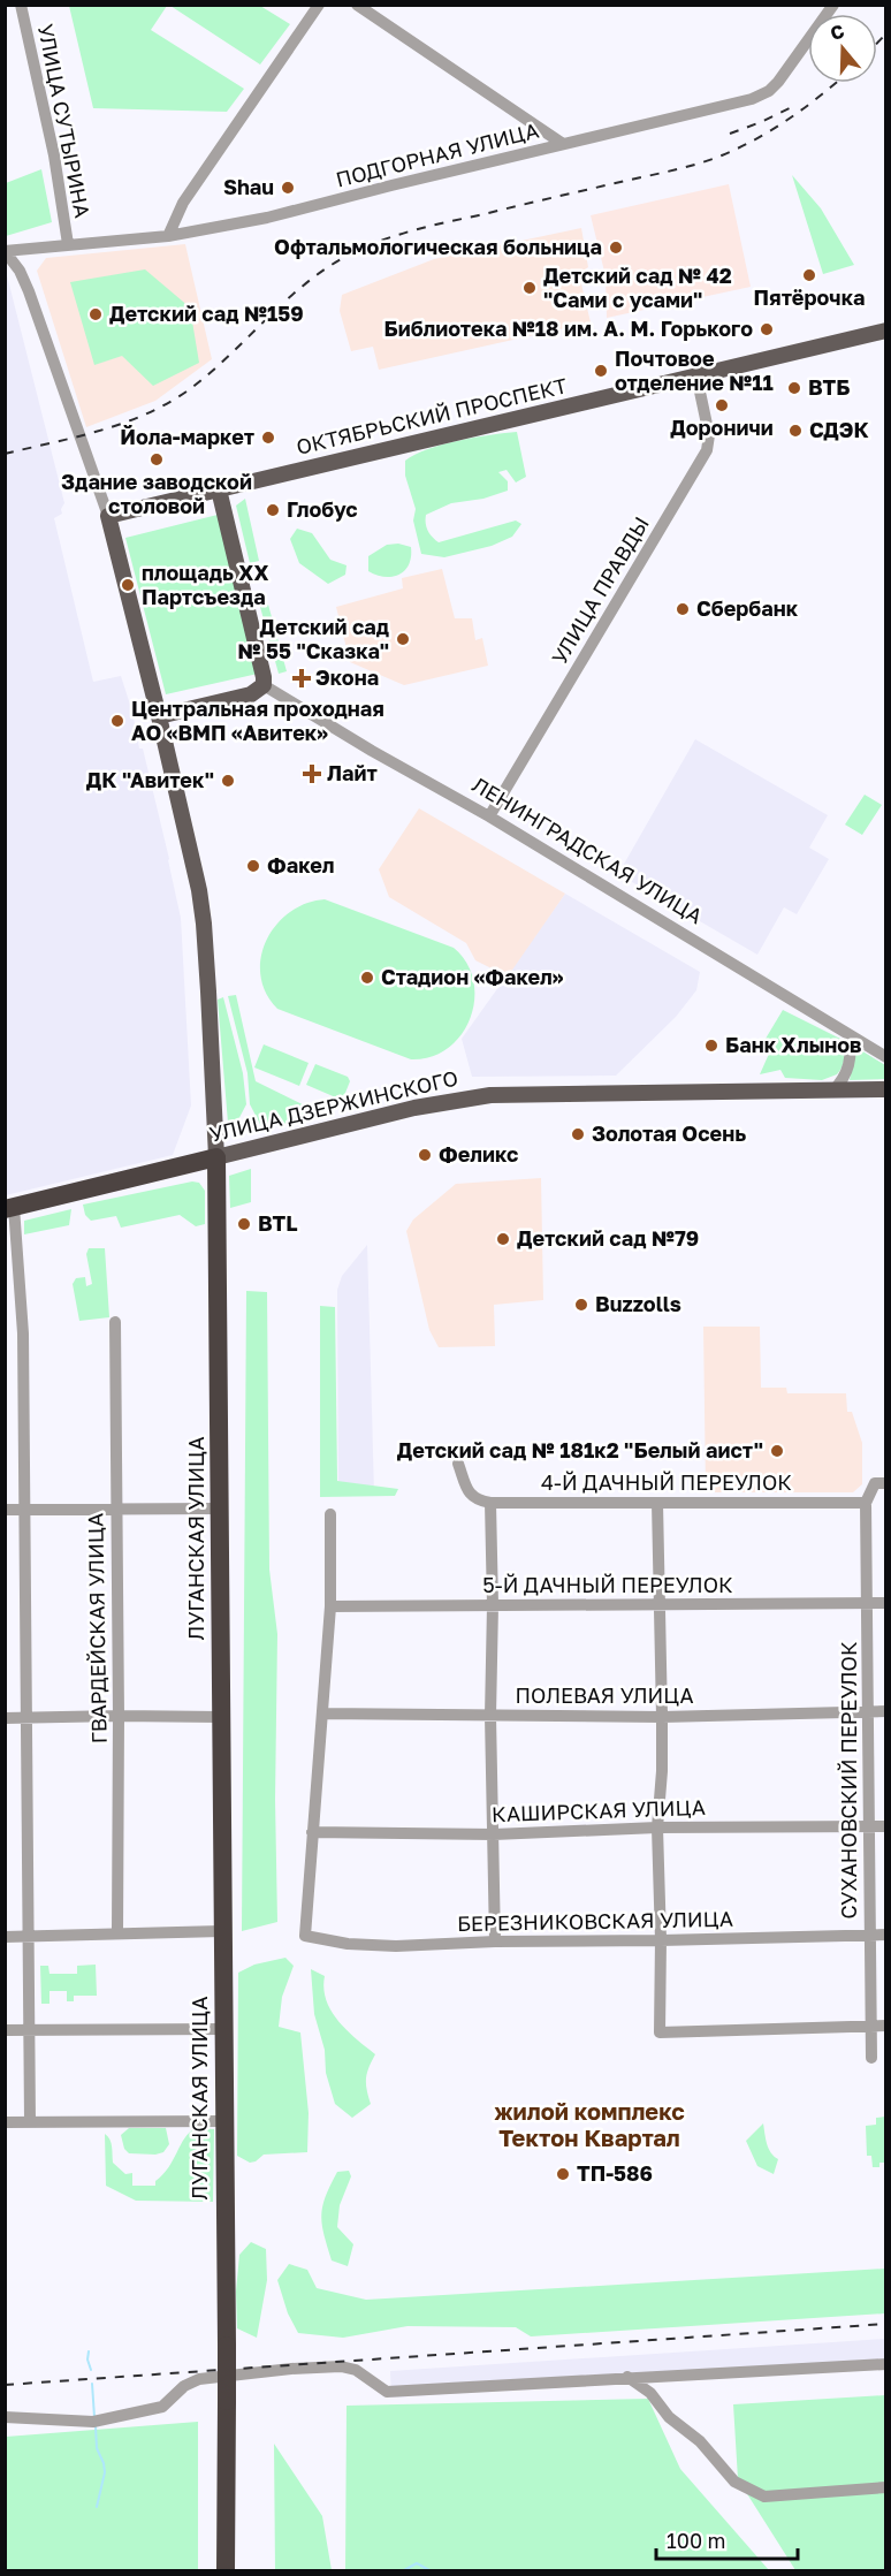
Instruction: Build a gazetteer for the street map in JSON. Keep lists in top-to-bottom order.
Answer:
{
  "streets": {
    "highway": ["УЛИЦА ДЗЕРЖИНСКОГО", "ЛУГАНСКАЯ УЛИЦА"],
    "main road": ["ОКТЯБРЬСКИЙ ПРОСПЕКТ"],
    "street": [
      "УЛИЦА СУТЫРИНА",
      "ПОДГОРНАЯ УЛИЦА",
      "УЛИЦА ПРАВДЫ",
      "ЛЕНИНГРАДСКАЯ УЛИЦА",
      "4-Й ДАЧНЫЙ ПЕРЕУЛОК",
      "5-Й ДАЧНЫЙ ПЕРЕУЛОК",
      "ГВАРДЕЙСКАЯ УЛИЦА",
      "ПОЛЕВАЯ УЛИЦА",
      "СУХАНОВСКИЙ ПЕРЕУЛОК",
      "КАШИРСКАЯ УЛИЦА",
      "БЕРЕЗНИКОВСКАЯ УЛИЦА"
    ]
  },
  "crossings": [
    ["УЛИЦА СУТЫРИНА", "ПОДГОРНАЯ УЛИЦА"],
    ["ОКТЯБРЬСКИЙ ПРОСПЕКТ", "УЛИЦА ПРАВДЫ"],
    ["ОКТЯБРЬСКИЙ ПРОСПЕКТ", "ЛУГАНСКАЯ УЛИЦА"],
    ["УЛИЦА ПРАВДЫ", "ЛЕНИНГРАДСКАЯ УЛИЦА"],
    ["УЛИЦА ДЗЕРЖИНСКОГО", "ЛУГАНСКАЯ УЛИЦА"],
    ["4-Й ДАЧНЫЙ ПЕРЕУЛОК", "СУХАНОВСКИЙ ПЕРЕУЛОК"],
    ["5-Й ДАЧНЫЙ ПЕРЕУЛОК", "СУХАНОВСКИЙ ПЕРЕУЛОК"],
    ["ПОЛЕВАЯ УЛИЦА", "СУХАНОВСКИЙ ПЕРЕУЛОК"],
    ["СУХАНОВСКИЙ ПЕРЕУЛОК", "КАШИРСКАЯ УЛИЦА"],
    ["СУХАНОВСКИЙ ПЕРЕУЛОК", "БЕРЕЗНИКОВСКАЯ УЛИЦА"],
    ["КАШИРСКАЯ УЛИЦА", "БЕРЕЗНИКОВСКАЯ УЛИЦА"]
  ],
  "districts": ["жилой комплекс Тектон Квартал"],
  "places": {
    "other": [
      "Shau",
      "Офтальмологическая больница",
      "Пятёрочка",
      "Детский сад № 42 \"Сами с усами\"",
      "Детский сад №159",
      "Библиотека №18 им. А. М. Горького",
      "Почтовое отделение №11",
      "ВТБ",
      "Дороничи",
      "СДЭК",
      "Йола-маркет",
      "Здание заводской столовой",
      "Глобус",
      "площадь XX Партсъезда",
      "Сбербанк",
      "Детский сад № 55 \"Сказка\"",
      "Центральная проходная АО «ВМП «Авитек»",
      "ДК \"Авитек\"",
      "Факел",
      "Стадион «Факел»",
      "Банк Хлынов",
      "Золотая Осень",
      "Феликс",
      "BTL",
      "Детский сад №79",
      "Buzzolls",
      "Детский сад № 181к2 \"Белый аист\"",
      "ТП-586"
    ],
    "health": ["Экона", "Лайт"]
  },
  "scale_bar": "100 m",
  "north": "top"
}
